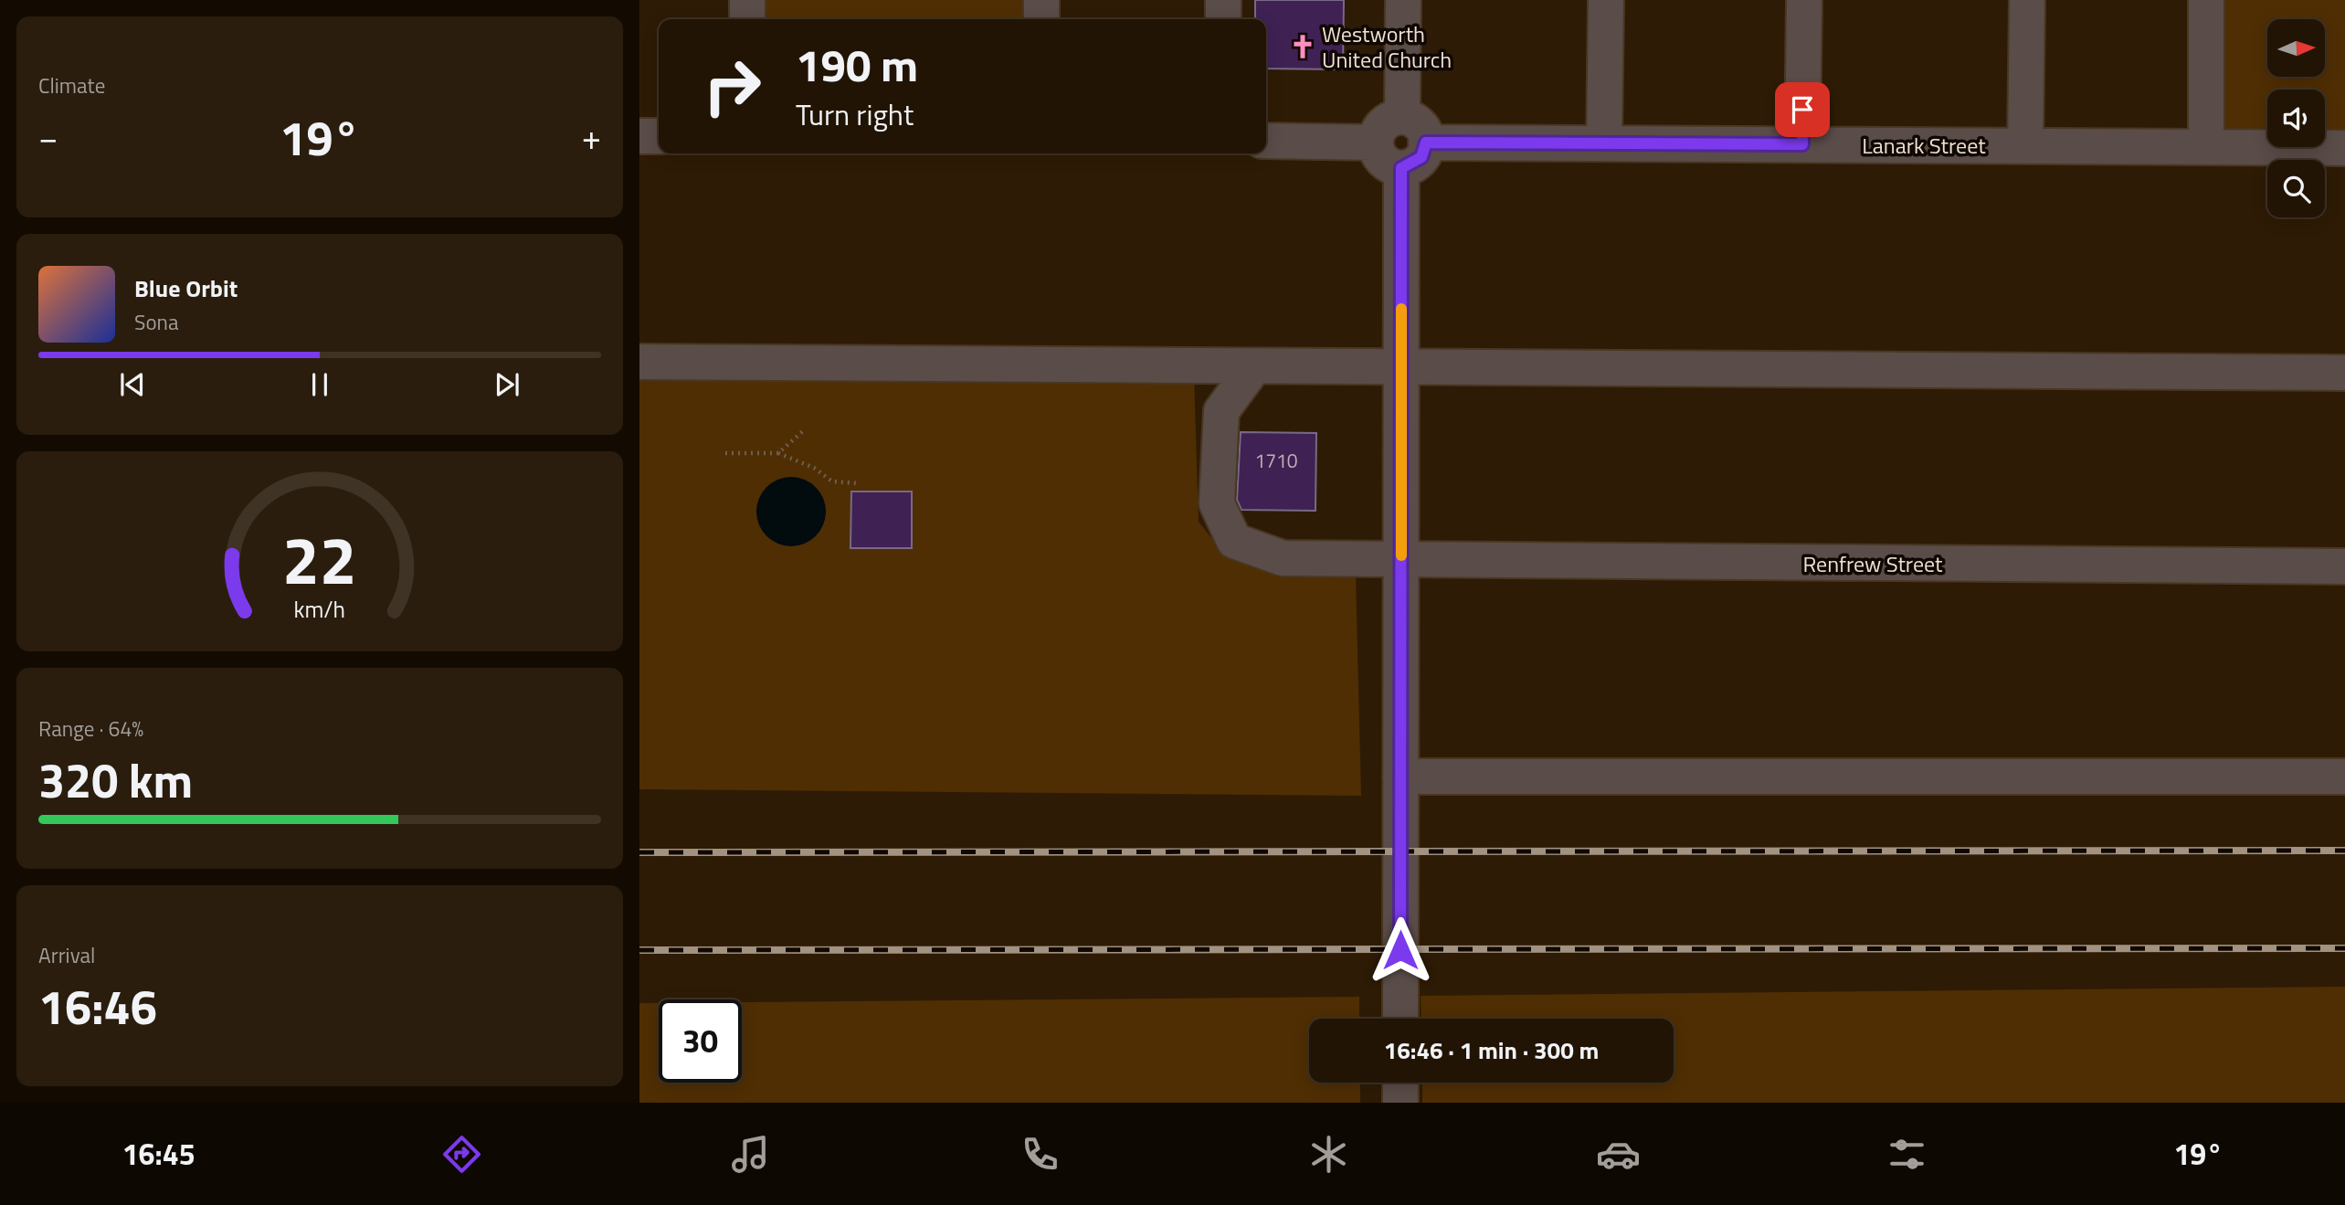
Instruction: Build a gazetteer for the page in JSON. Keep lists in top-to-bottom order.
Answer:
{
  "streets": {
    "street": ["Lanark Street", "Renfrew Street"]
  },
  "places": {
    "church": ["Westworth United Church"]
  },
  "house_numbers": ["1710"],
  "north": "right",
  "page": {
    "tile": [
      "Climate",
      ["Range · 64%", "320 km"],
      ["Arrival", "16:46"]
    ],
    "turn": ["190 m", "Turn right"],
    "heat": ["−", "19°", "+"],
    "song": ["Blue Orbit", "Sona"],
    "limit": "30",
    "trip": "16:46 · 1 min · 300 m",
    "tabs": ["16:45", "19°"],
    "gauge": ["22", "km/h"]
  }
}
